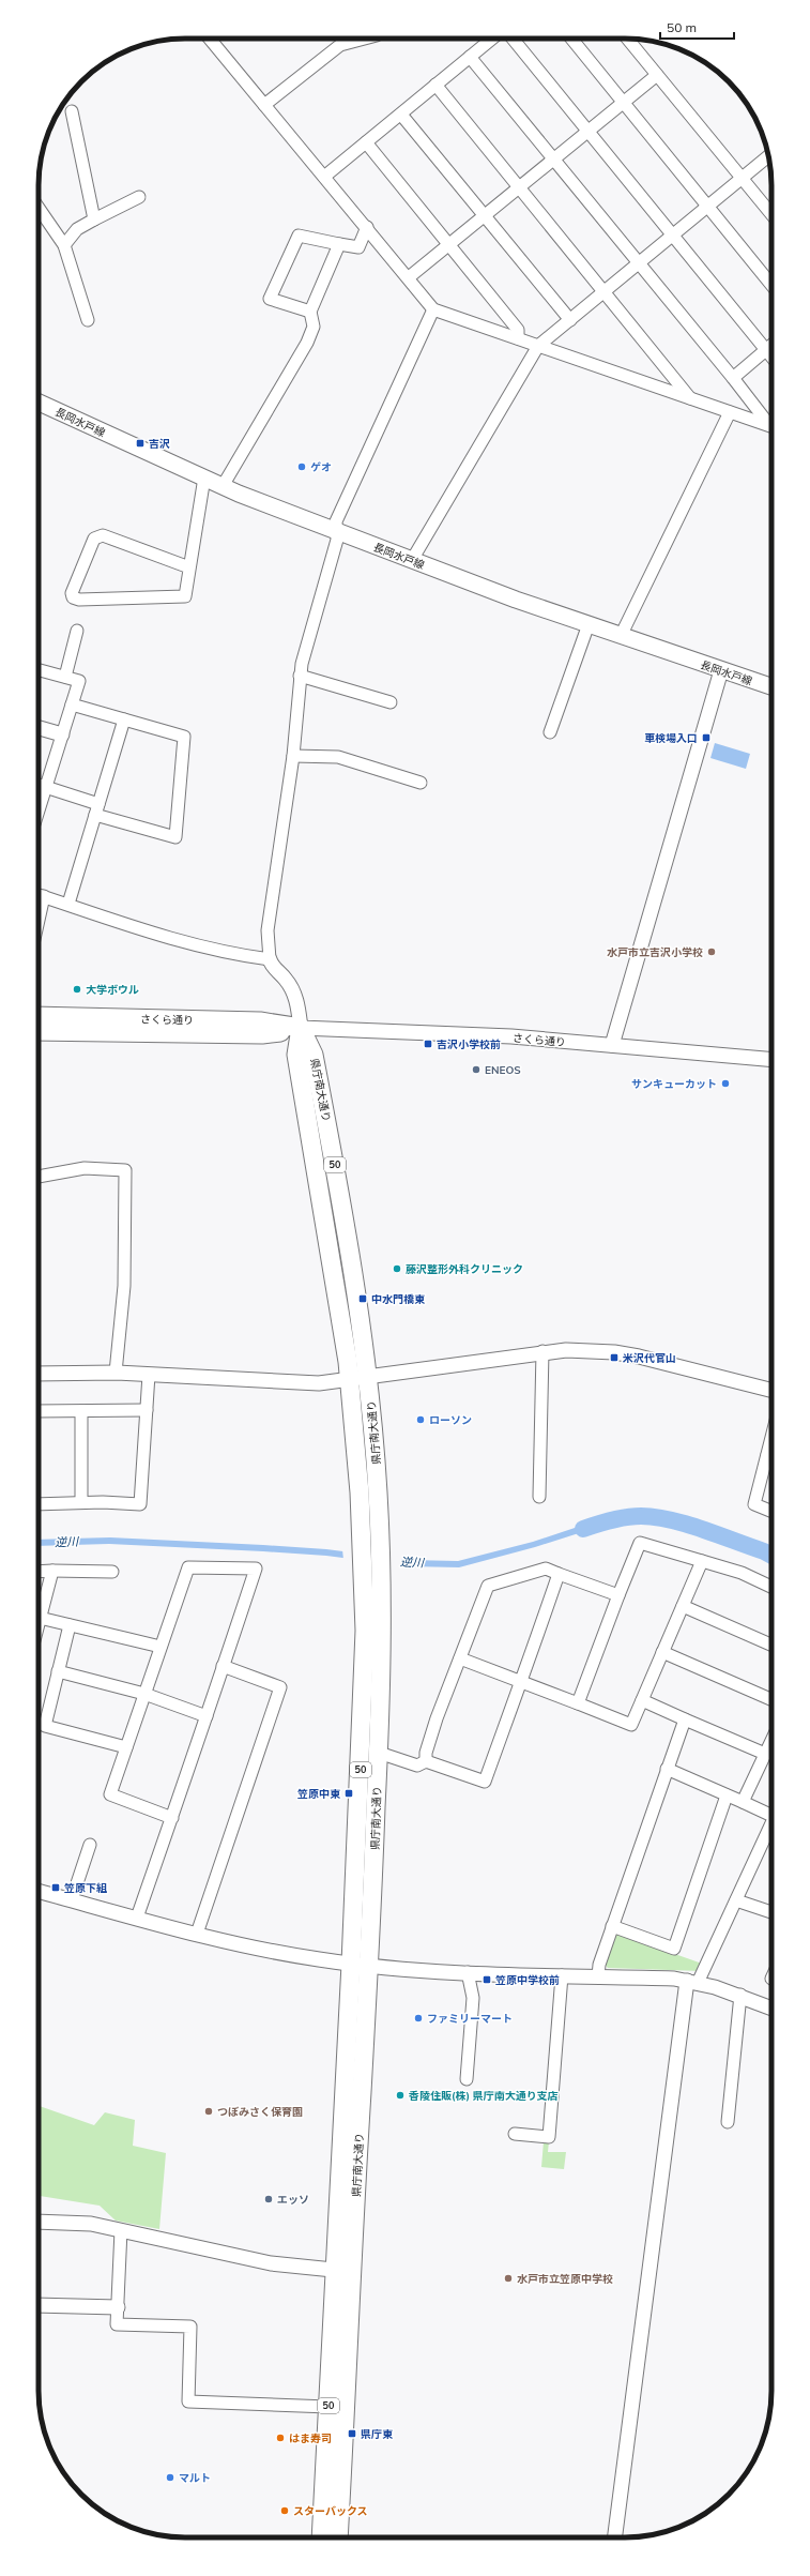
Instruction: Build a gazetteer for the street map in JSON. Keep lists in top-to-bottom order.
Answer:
{
  "streets": {
    "main road": [
      "長岡水戸線",
      "さくら通り",
      "県庁南大通り",
      "50"
    ]
  },
  "crossings": [
    ["さくら通り", "県庁南大通り"]
  ],
  "water": ["逆川"],
  "places": {
    "transit": [
      "吉沢",
      "車検場入口",
      "吉沢小学校前",
      "中水門橋東",
      "米沢代官山",
      "笠原中東",
      "笠原下組",
      "笠原中学校前",
      "県庁東"
    ],
    "other": [
      "ゲオ",
      "水戸市立吉沢小学校",
      "大学ボウル",
      "ENEOS",
      "サンキューカット",
      "藤沢整形外科クリニック",
      "ローソン",
      "ファミリーマート",
      "香陵住販(株) 県庁南大通り支店",
      "つぼみさく保育園",
      "エッソ",
      "水戸市立笠原中学校",
      "はま寿司",
      "マルト",
      "スターバックス"
    ]
  },
  "scale_bar": "50 m"
}
